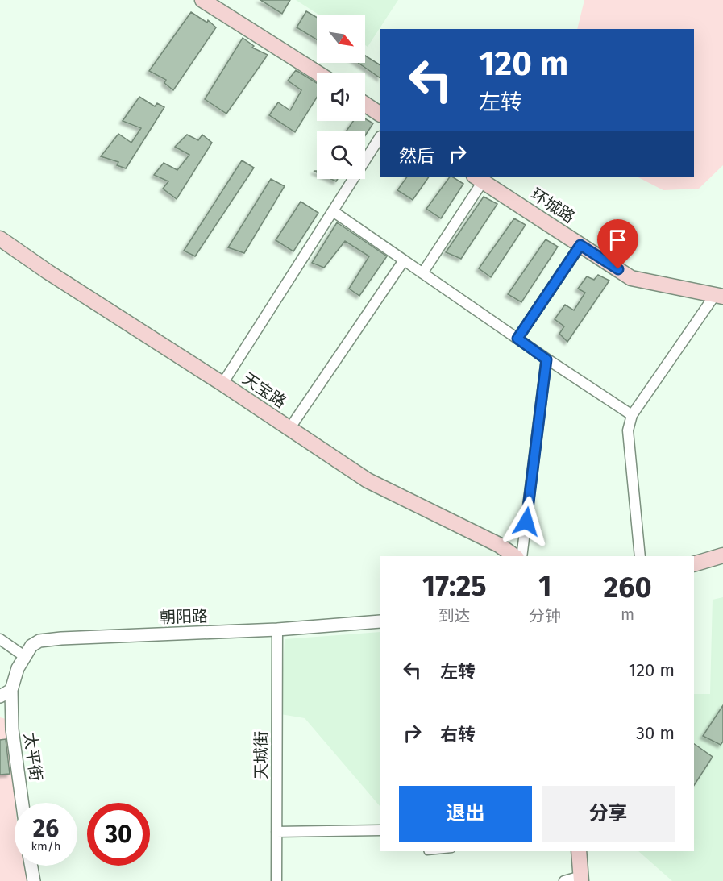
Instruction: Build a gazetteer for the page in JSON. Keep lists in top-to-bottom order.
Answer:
{
  "streets": {
    "main road": ["环城路", "天宝路"],
    "street": ["朝阳路", "天城街", "太平街"]
  },
  "crossings": [
    ["朝阳路", "天城街"]
  ],
  "north": "bottom right",
  "page": {
    "turn": ["120 m", "左转"],
    "then": "然后",
    "eta": [
      "17:25",
      "到达",
      "1",
      "分钟",
      "260",
      "m"
    ],
    "list": [
      {
        "name": "左转",
        "value": "120 m"
      },
      {
        "name": "右转",
        "value": "30 m"
      }
    ],
    "buttons": ["退出", "分享"],
    "speed": "26 km/h",
    "limit": "30"
  }
}
